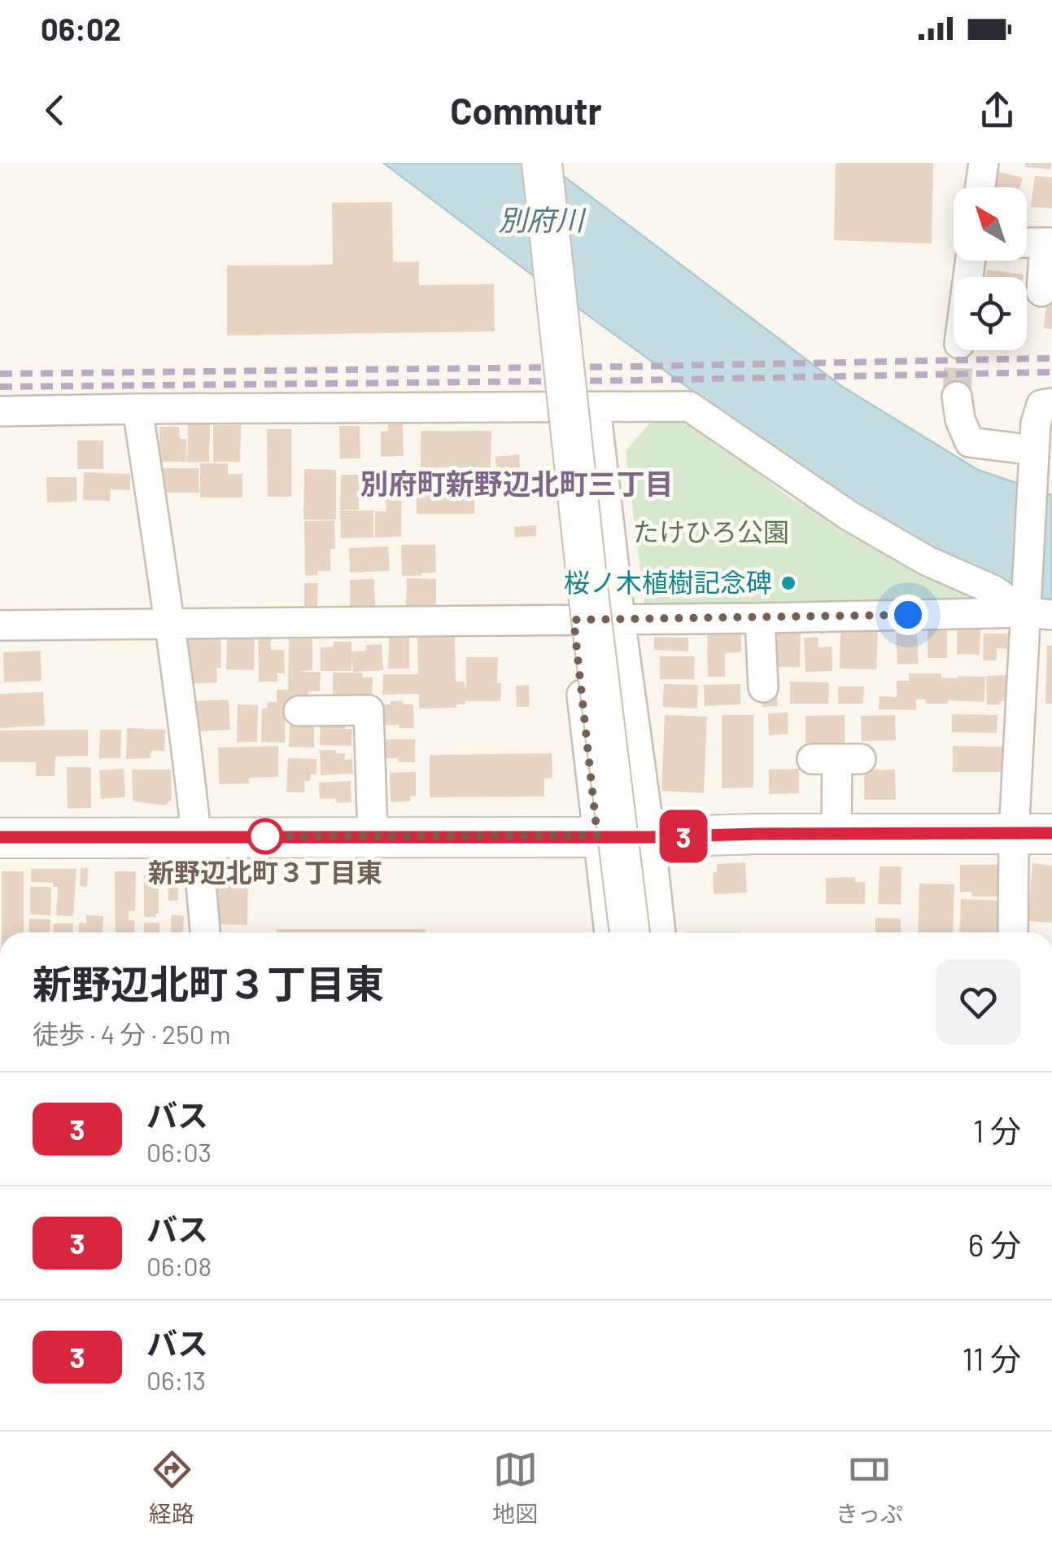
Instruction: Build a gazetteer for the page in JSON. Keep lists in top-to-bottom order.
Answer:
{
  "districts": ["別府町新野辺北町三丁目"],
  "water": ["別府川"],
  "parks": ["たけひろ公園"],
  "places": ["桜ノ木植樹記念碑", "新野辺北町３丁目東"],
  "lines": ["bus line 3"],
  "north": "top left",
  "page": {
    "status": "06:02",
    "header": "Commutr",
    "on_map": "3",
    "heading": ["新野辺北町３丁目東", "徒歩 · 4 分 · 250 m"],
    "list": [
      {
        "mark": "3",
        "name": "バス",
        "note": "06:03",
        "value": "1 分"
      },
      {
        "mark": "3",
        "name": "バス",
        "note": "06:08",
        "value": "6 分"
      },
      {
        "mark": "3",
        "name": "バス",
        "note": "06:13",
        "value": "11 分"
      }
    ],
    "tabs": ["経路", "地図", "きっぷ"]
  }
}
